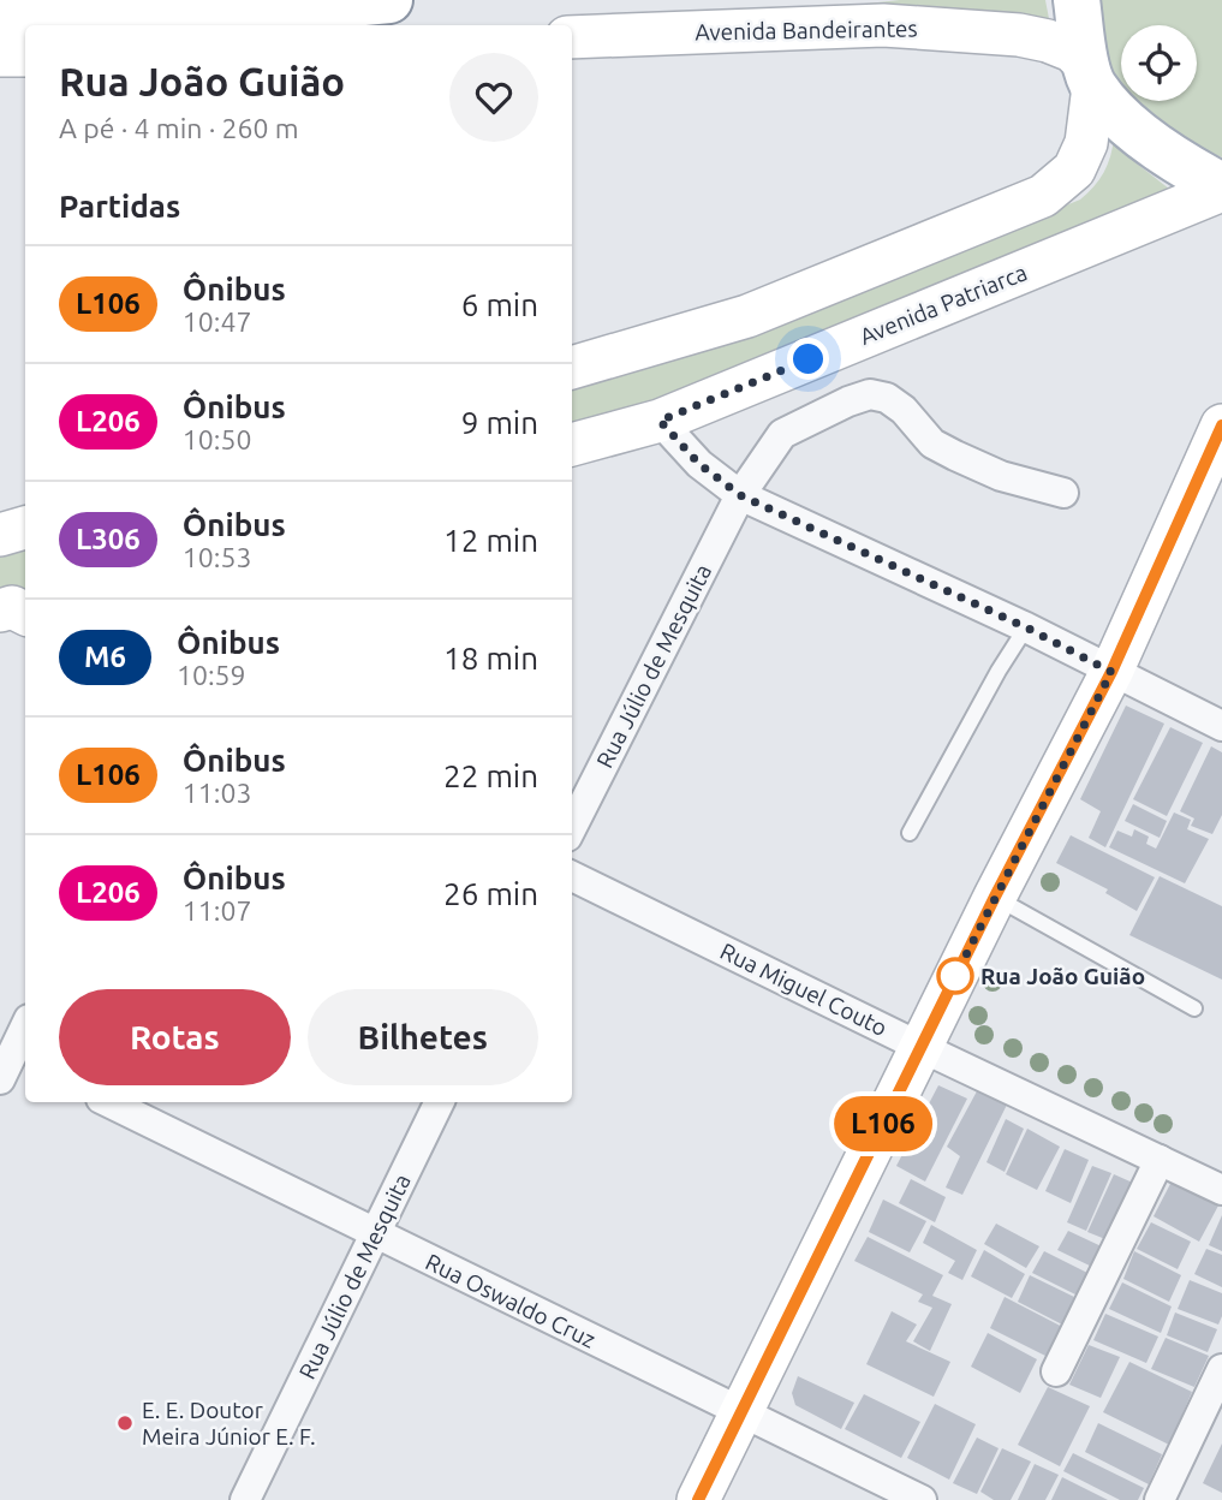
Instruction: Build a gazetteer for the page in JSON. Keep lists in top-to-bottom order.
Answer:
{
  "streets": {
    "main road": ["Avenida Bandeirantes", "Avenida Patriarca"],
    "street": ["Rua Júlio de Mesquita", "Rua Miguel Couto", "Rua Oswaldo Cruz"]
  },
  "crossings": [
    ["Avenida Bandeirantes", "Avenida Patriarca"],
    ["Rua Júlio de Mesquita", "Rua Oswaldo Cruz"]
  ],
  "places": ["Rua João Guião", "E. E. Doutor Meira Júnior E. F."],
  "lines": ["bus line L106"],
  "page": {
    "on_map": "L106",
    "heading": [
      ["Rua João Guião", "A pé · 4 min · 260 m"],
      "Partidas"
    ],
    "list": [
      {
        "mark": "L106",
        "name": "Ônibus",
        "note": "10:47",
        "value": "6 min"
      },
      {
        "mark": "L206",
        "name": "Ônibus",
        "note": "10:50",
        "value": "9 min"
      },
      {
        "mark": "L306",
        "name": "Ônibus",
        "note": "10:53",
        "value": "12 min"
      },
      {
        "mark": "M6",
        "name": "Ônibus",
        "note": "10:59",
        "value": "18 min"
      },
      {
        "mark": "L106",
        "name": "Ônibus",
        "note": "11:03",
        "value": "22 min"
      },
      {
        "mark": "L206",
        "name": "Ônibus",
        "note": "11:07",
        "value": "26 min"
      }
    ],
    "buttons": ["Rotas", "Bilhetes"]
  }
}
